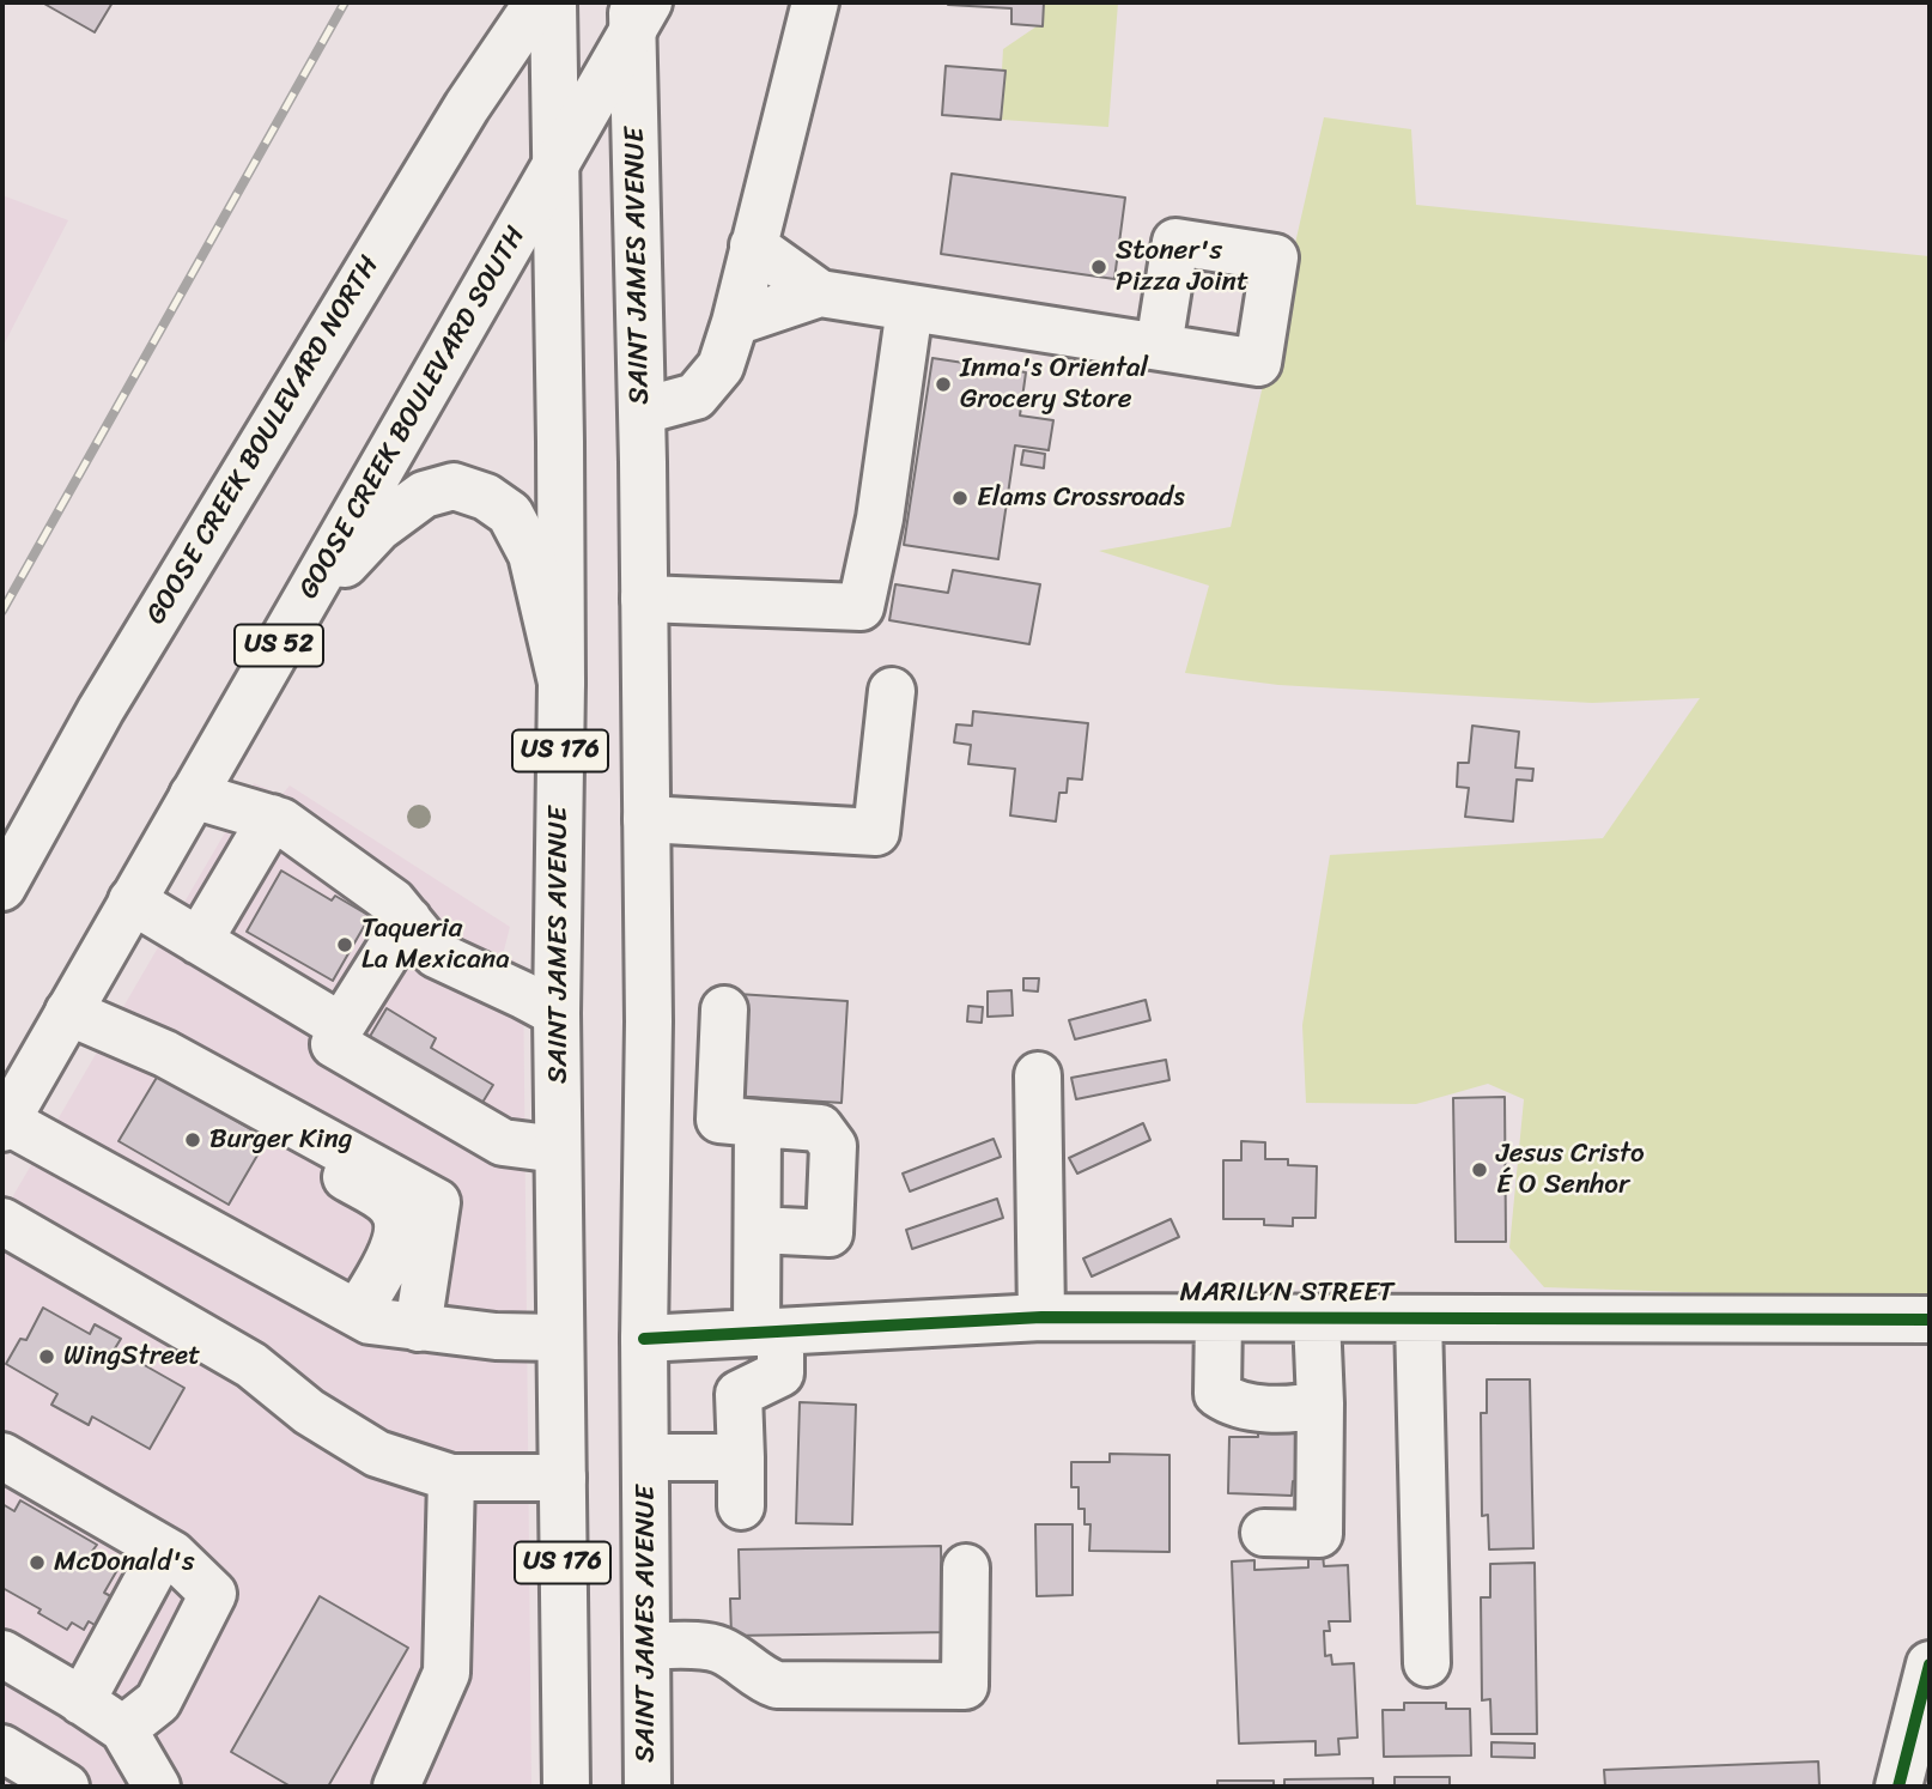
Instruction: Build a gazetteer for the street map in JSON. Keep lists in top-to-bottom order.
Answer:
{
  "streets": {
    "main road": [
      "SAINT JAMES AVENUE",
      "GOOSE CREEK BOULEVARD SOUTH",
      "GOOSE CREEK BOULEVARD NORTH",
      "US 52",
      "US 176",
      "MARILYN STREET"
    ]
  },
  "crossings": [
    ["SAINT JAMES AVENUE", "GOOSE CREEK BOULEVARD SOUTH"],
    ["SAINT JAMES AVENUE", "MARILYN STREET"]
  ],
  "places": [
    "Stoner's Pizza Joint",
    "Inma's Oriental Grocery Store",
    "Elams Crossroads",
    "Taqueria La Mexicana",
    "Burger King",
    "Jesus Cristo É O Senhor",
    "WingStreet",
    "McDonald's"
  ]
}
